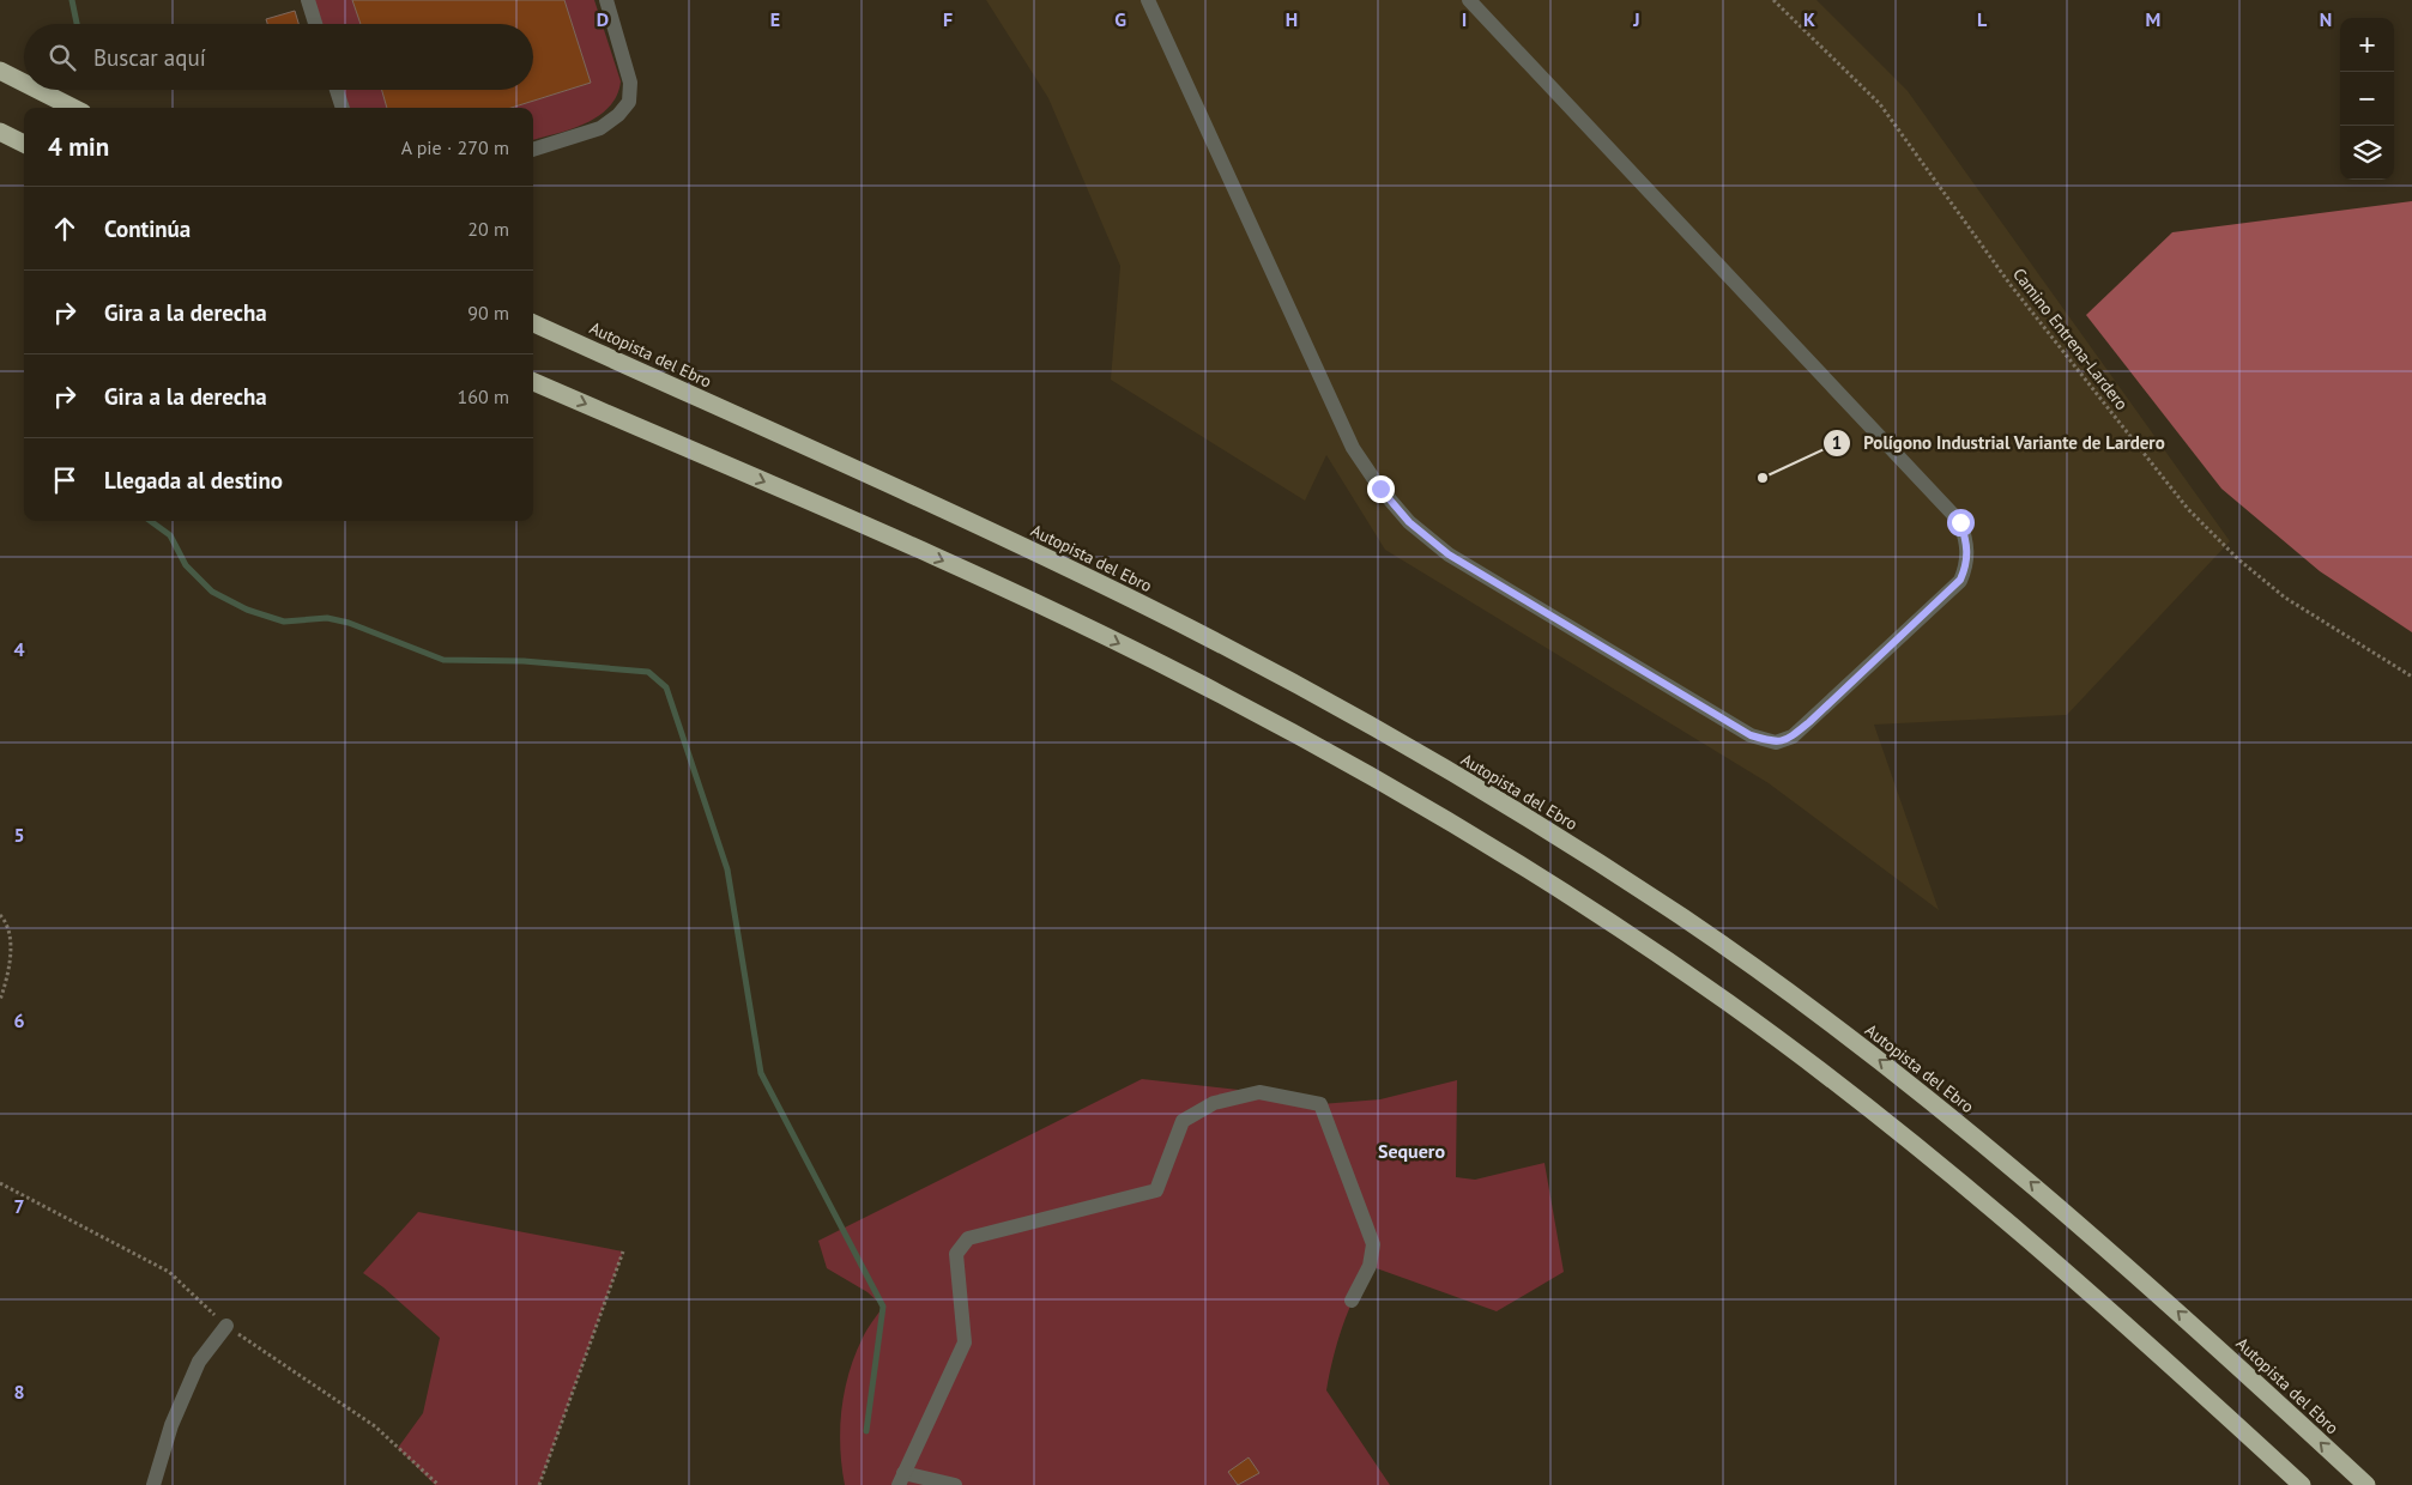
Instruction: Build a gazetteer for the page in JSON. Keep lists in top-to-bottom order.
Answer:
{
  "streets": {
    "highway": ["Autopista del Ebro"],
    "path": ["Camino Entrena-Lardero"]
  },
  "districts": ["Sequero"],
  "places": ["Polígono Industrial Variante de Lardero"],
  "page": {
    "map_buttons": ["+", "−"],
    "search": "Buscar aquí",
    "heading": ["4 min", "A pie · 270 m"],
    "list": [
      ["Continúa", "20 m"],
      ["Gira a la derecha", "90 m"],
      ["Gira a la derecha", "160 m"],
      "Llegada al destino"
    ]
  },
  "grid": {
    "columns": [
      "D",
      "E",
      "F",
      "G",
      "H",
      "I",
      "J",
      "K",
      "L",
      "M",
      "N"
    ],
    "rows": [
      "4",
      "5",
      "6",
      "7",
      "8"
    ]
  }
}
